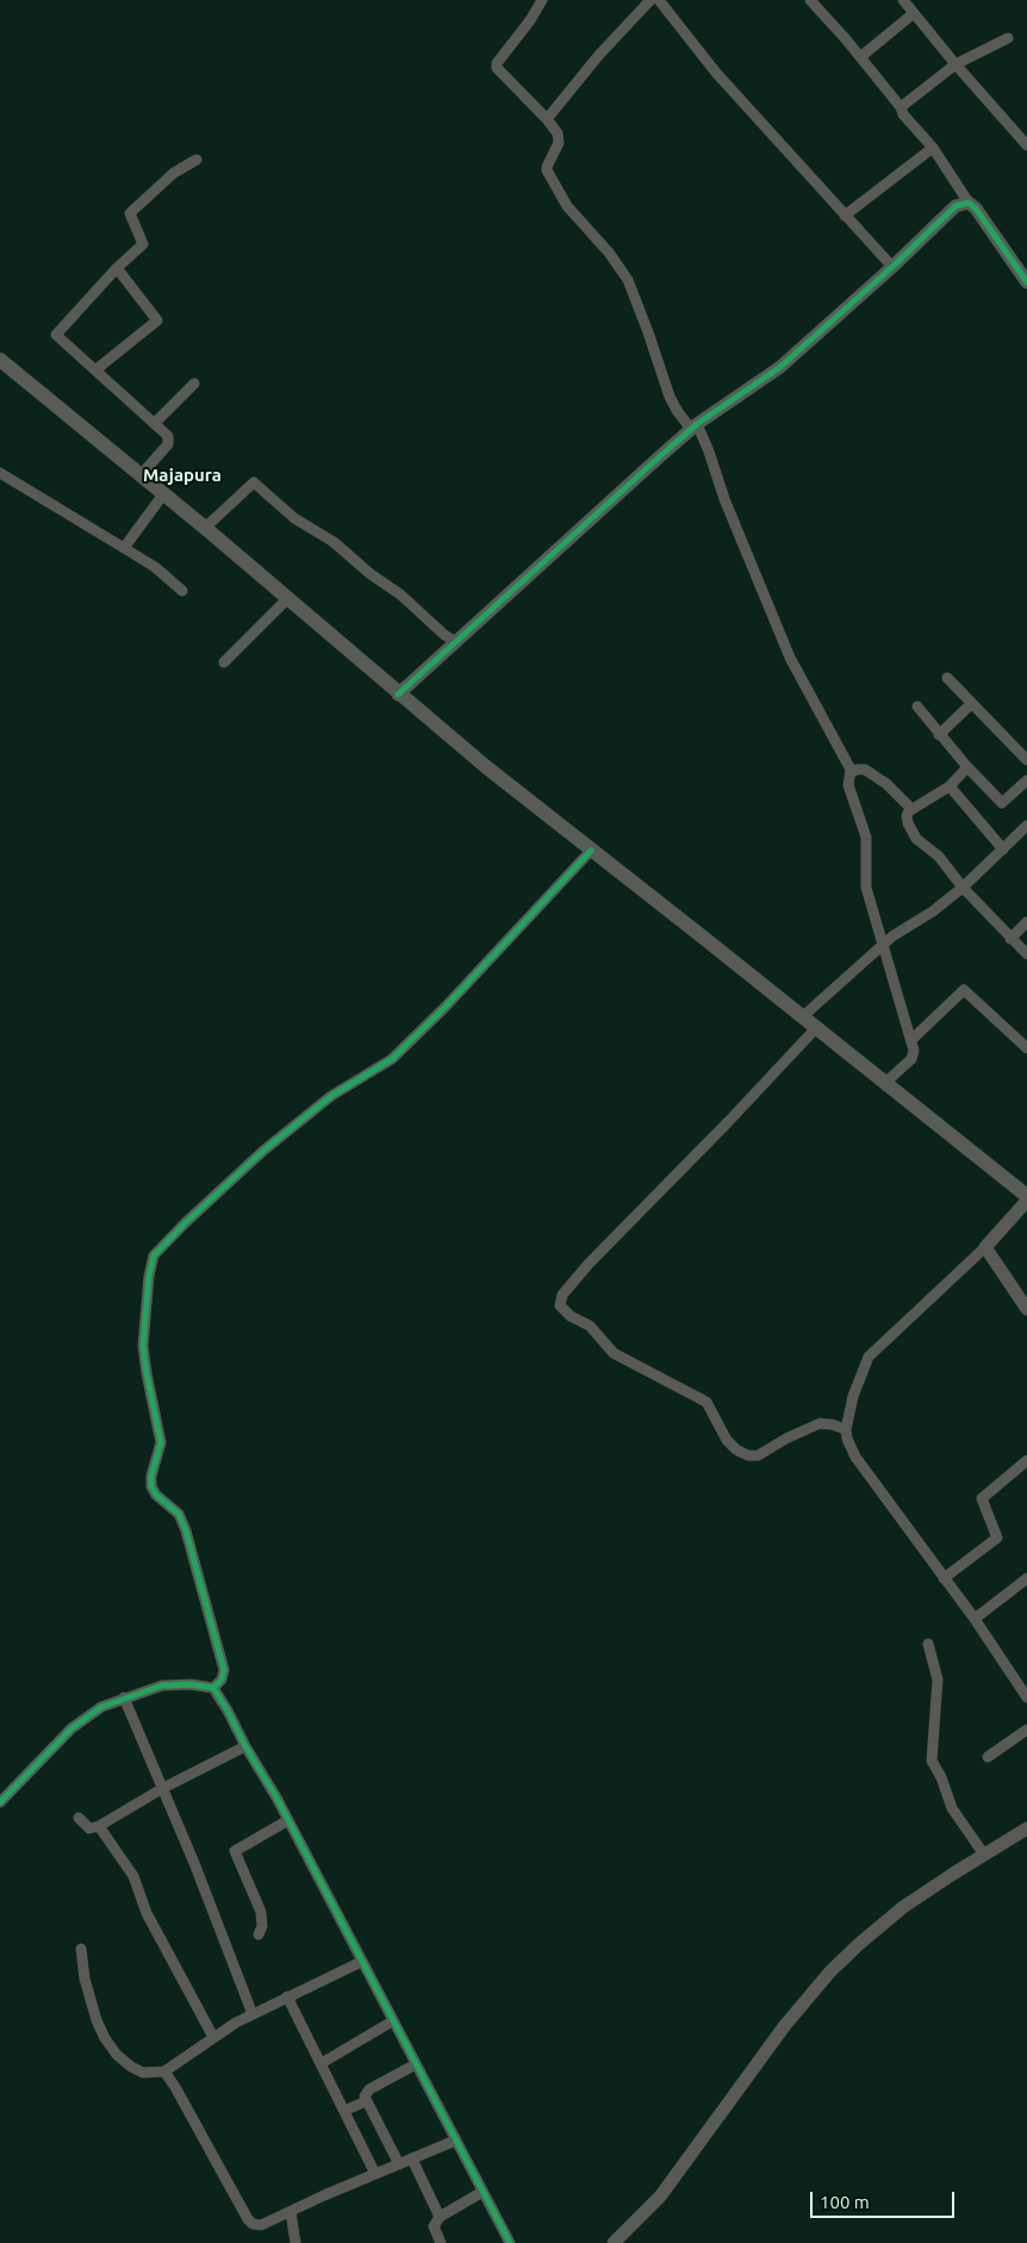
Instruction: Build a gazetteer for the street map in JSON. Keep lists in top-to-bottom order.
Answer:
{
  "districts": ["Majapura"],
  "scale_bar": "100 m"
}
